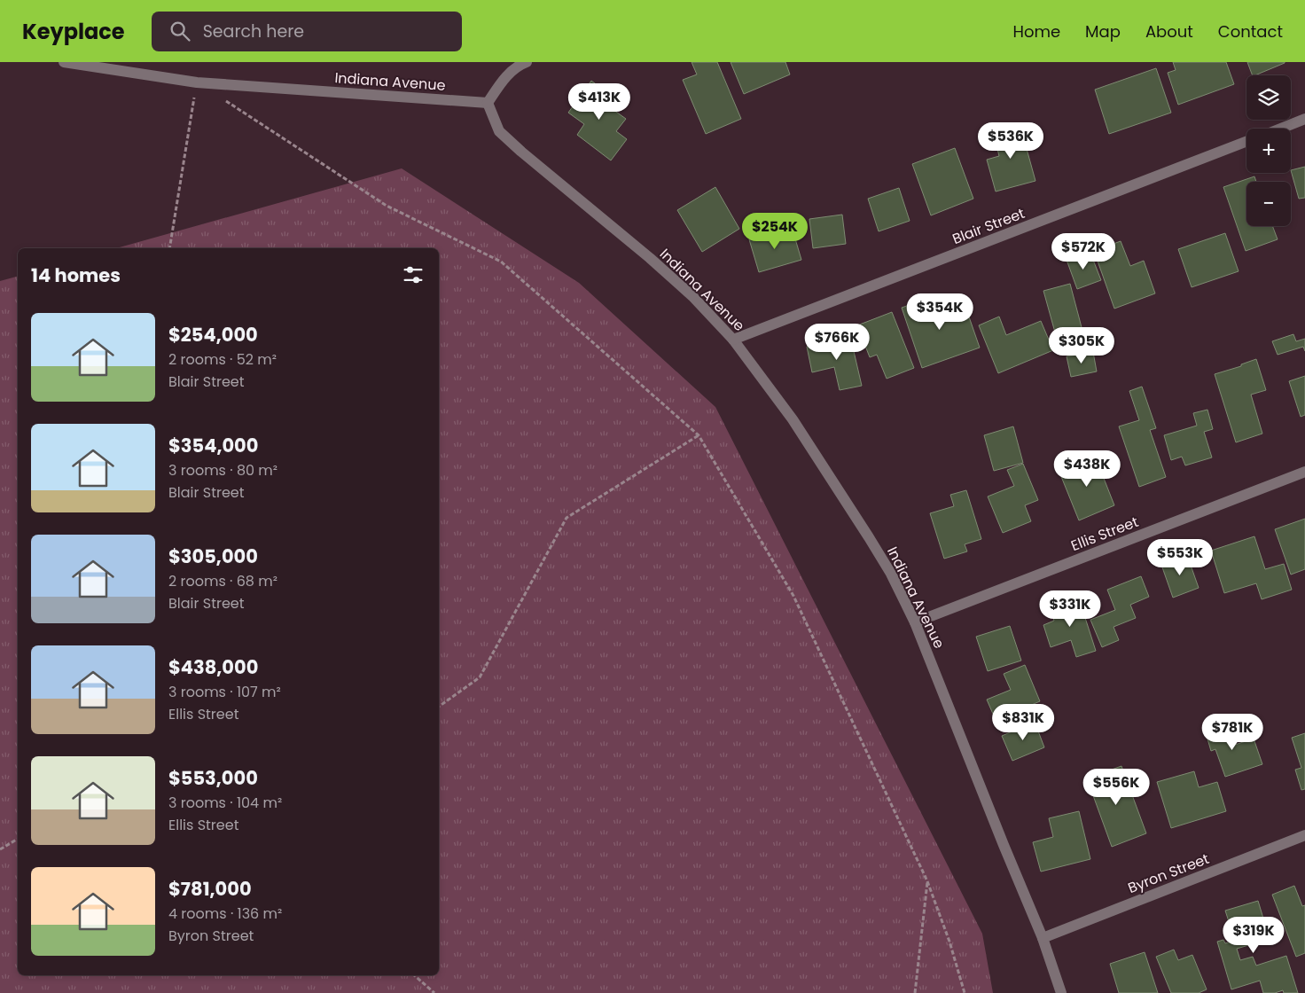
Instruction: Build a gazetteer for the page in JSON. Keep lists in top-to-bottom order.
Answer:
{
  "streets": {
    "street": [
      "Indiana Avenue",
      "Blair Street",
      "Ellis Street",
      "Byron Street"
    ]
  },
  "crossings": [
    ["Indiana Avenue", "Blair Street"],
    ["Indiana Avenue", "Ellis Street"],
    ["Indiana Avenue", "Byron Street"]
  ],
  "page": {
    "header": "Keyplace",
    "search": "Search here",
    "nav": [
      "Home",
      "Map",
      "About",
      "Contact"
    ],
    "map_buttons": ["+", "−"],
    "price": [
      "$413K",
      "$536K",
      "$254K",
      "$572K",
      "$354K",
      "$766K",
      "$305K",
      "$438K",
      "$553K",
      "$331K",
      "$831K",
      "$781K",
      "$556K",
      "$319K"
    ],
    "heading": "14 homes",
    "list": [
      {
        "name": "$254,000",
        "note": "2 rooms · 52 m² · Blair Street"
      },
      {
        "name": "$354,000",
        "note": "3 rooms · 80 m² · Blair Street"
      },
      {
        "name": "$305,000",
        "note": "2 rooms · 68 m² · Blair Street"
      },
      {
        "name": "$438,000",
        "note": "3 rooms · 107 m² · Ellis Street"
      },
      {
        "name": "$553,000",
        "note": "3 rooms · 104 m² · Ellis Street"
      },
      {
        "name": "$781,000",
        "note": "4 rooms · 136 m² · Byron Street"
      }
    ]
  }
}
